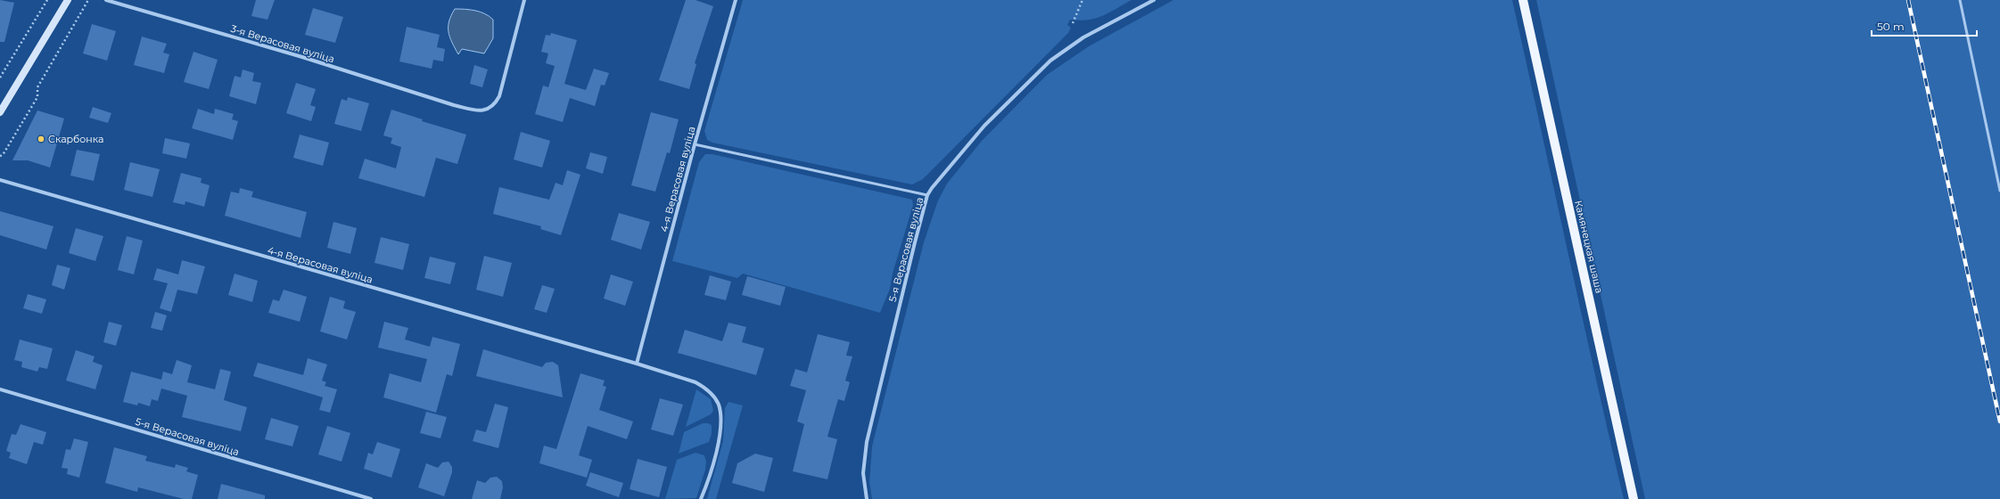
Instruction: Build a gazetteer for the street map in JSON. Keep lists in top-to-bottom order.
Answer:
{
  "streets": {
    "main road": ["Камянецкая шаша"],
    "street": ["3-я Верасовая вуліца", "4-я Верасовая вуліца", "5-я Верасовая вуліца"]
  },
  "places": ["Скарбонка"],
  "scale_bar": "50 m"
}
